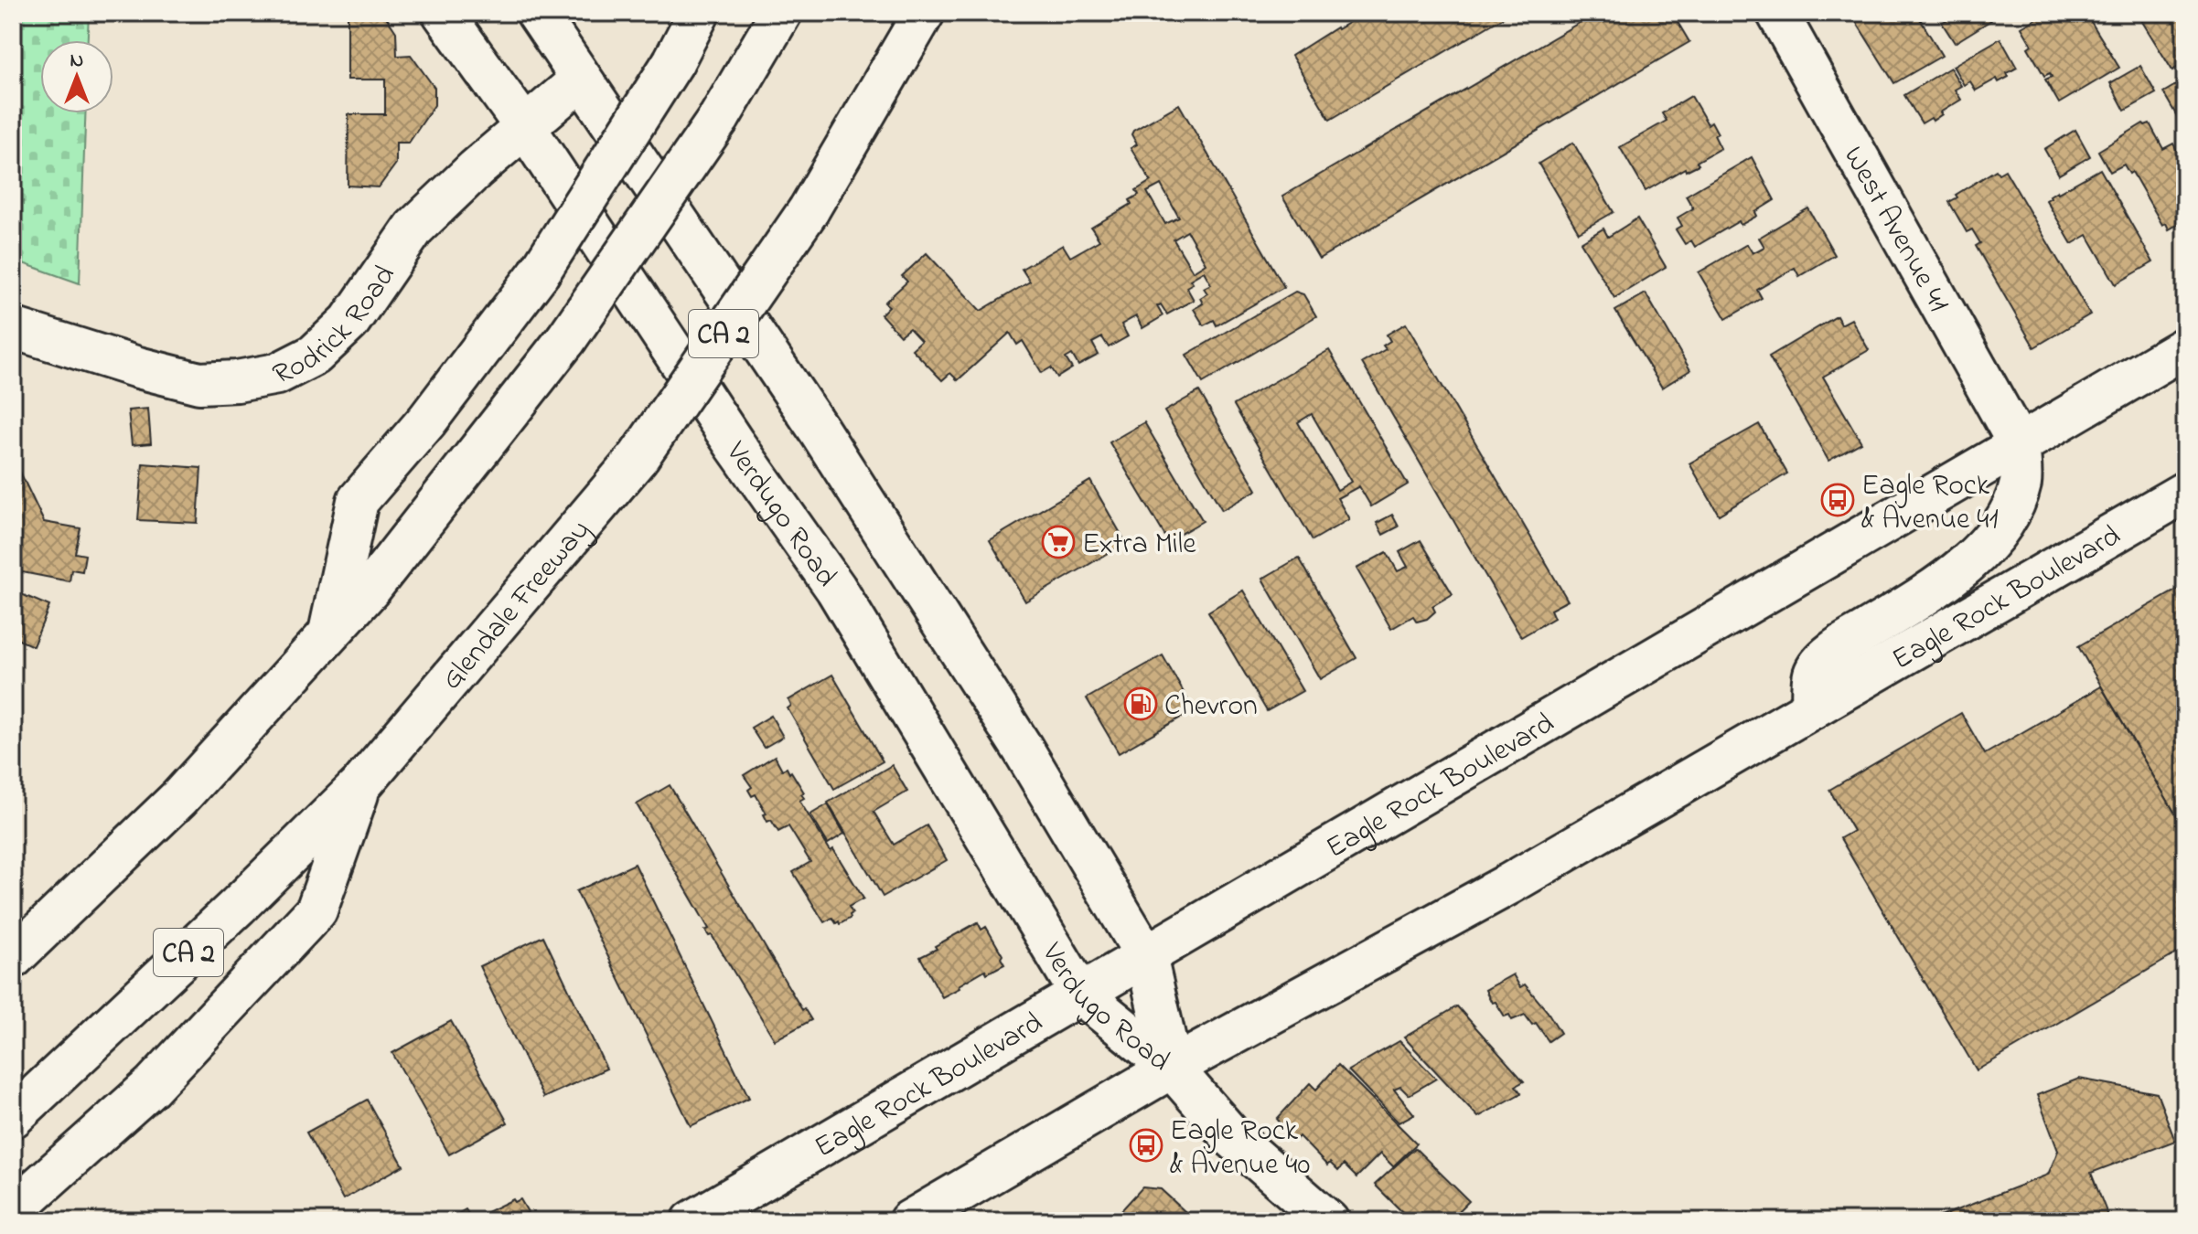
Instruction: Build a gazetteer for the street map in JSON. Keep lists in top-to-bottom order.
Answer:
{
  "streets": {
    "main road": [
      "West Avenue 41",
      "Rodrick Road",
      "CA 2",
      "Verdugo Road",
      "Eagle Rock Boulevard",
      "Glendale Freeway"
    ]
  },
  "crossings": [
    ["West Avenue 41", "Eagle Rock Boulevard"],
    ["Rodrick Road", "Verdugo Road"],
    ["Verdugo Road", "Eagle Rock Boulevard"]
  ],
  "places": {
    "bus stop": ["Eagle Rock & Avenue 41", "Eagle Rock & Avenue 40"],
    "supermarket": ["Extra Mile"],
    "fuel station": ["Chevron"]
  },
  "north": "top"
}
